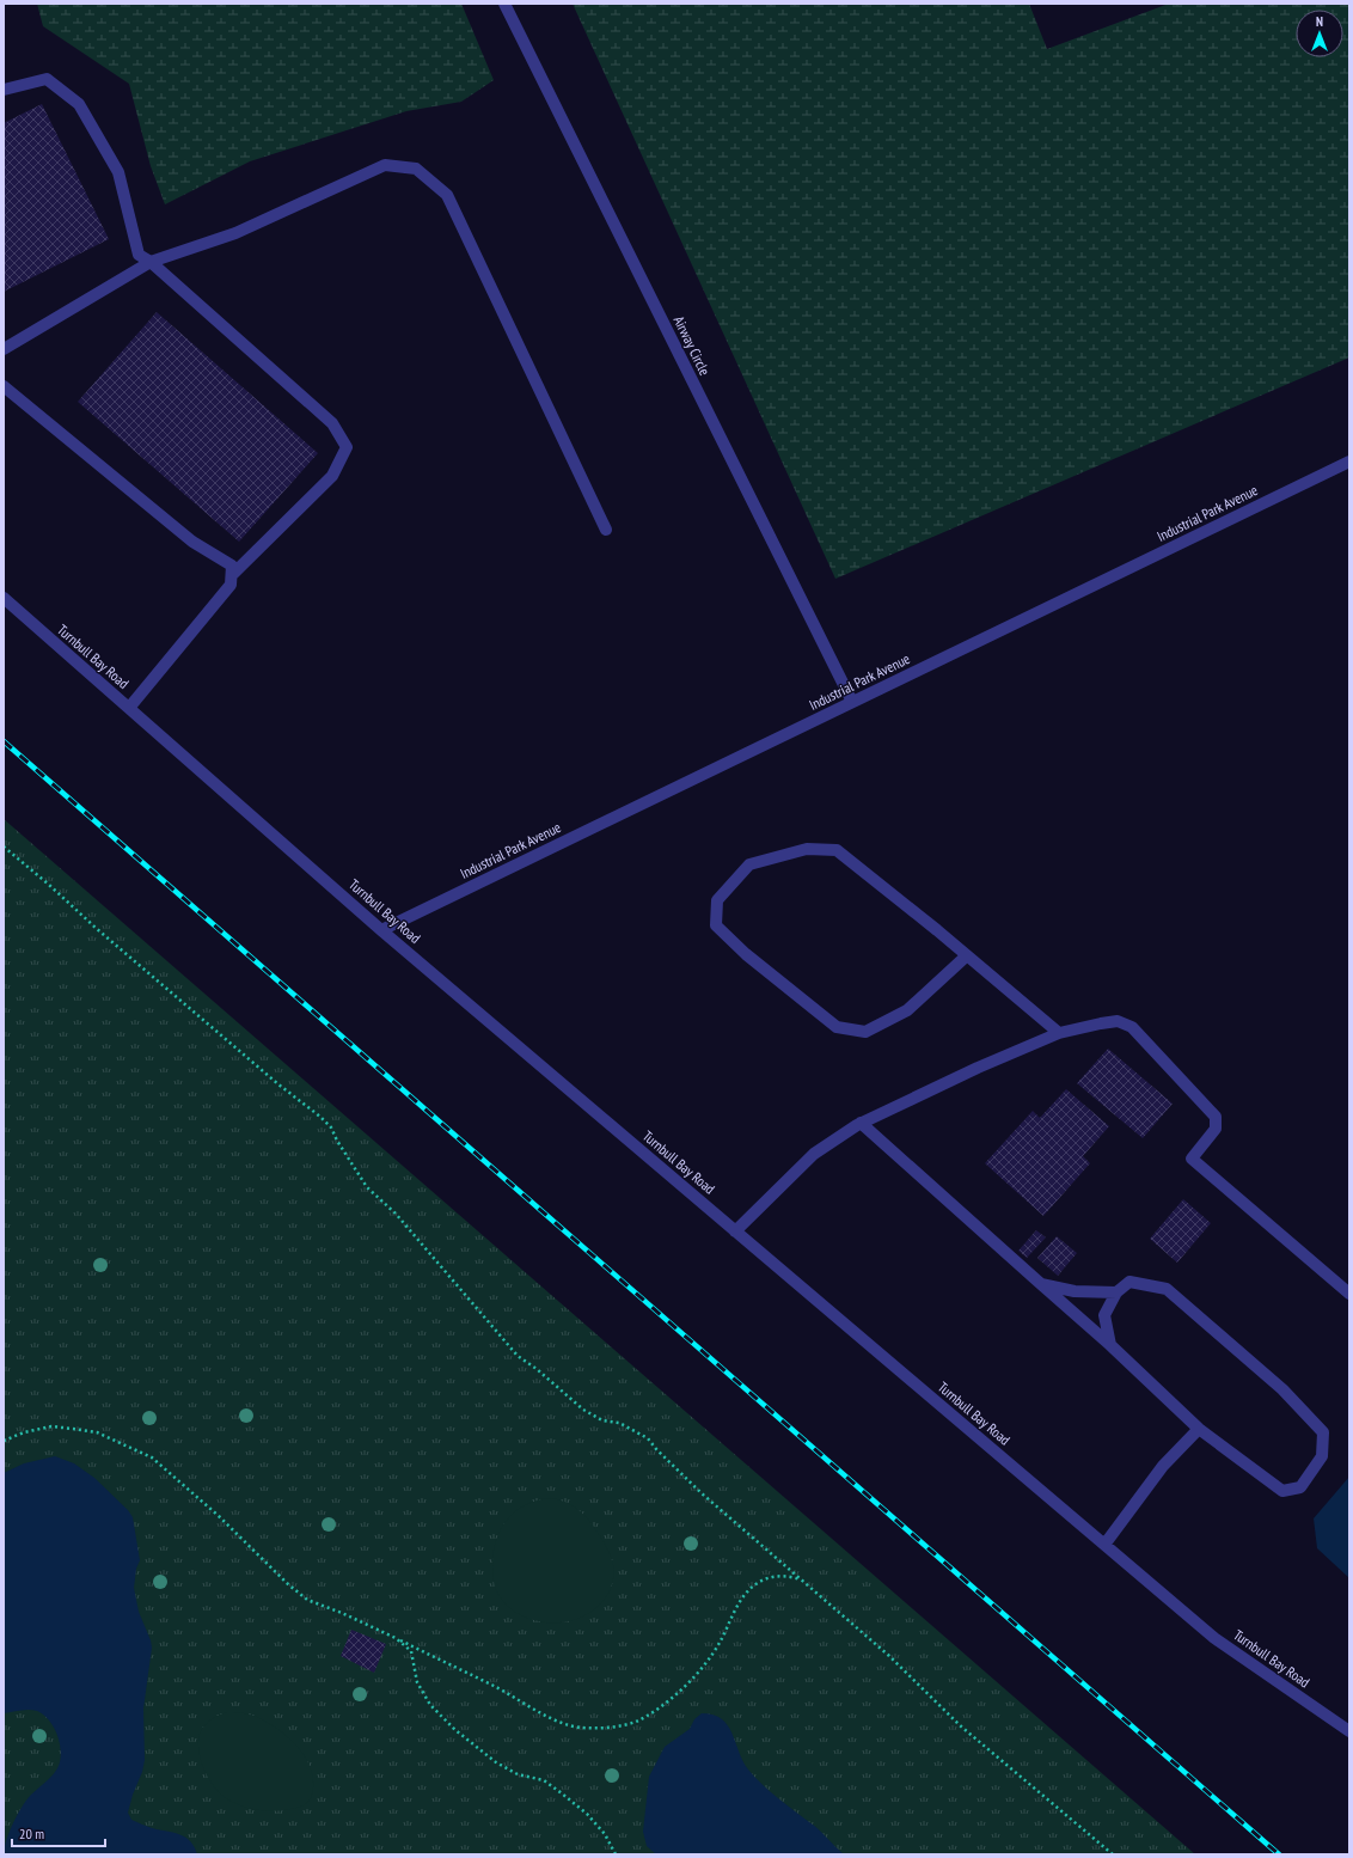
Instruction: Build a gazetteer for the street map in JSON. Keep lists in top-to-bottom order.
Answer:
{
  "streets": {
    "street": ["Airway Circle", "Industrial Park Avenue", "Turnbull Bay Road"]
  },
  "crossings": [
    ["Airway Circle", "Industrial Park Avenue"],
    ["Industrial Park Avenue", "Turnbull Bay Road"]
  ],
  "scale_bar": "20 m",
  "north": "top"
}
